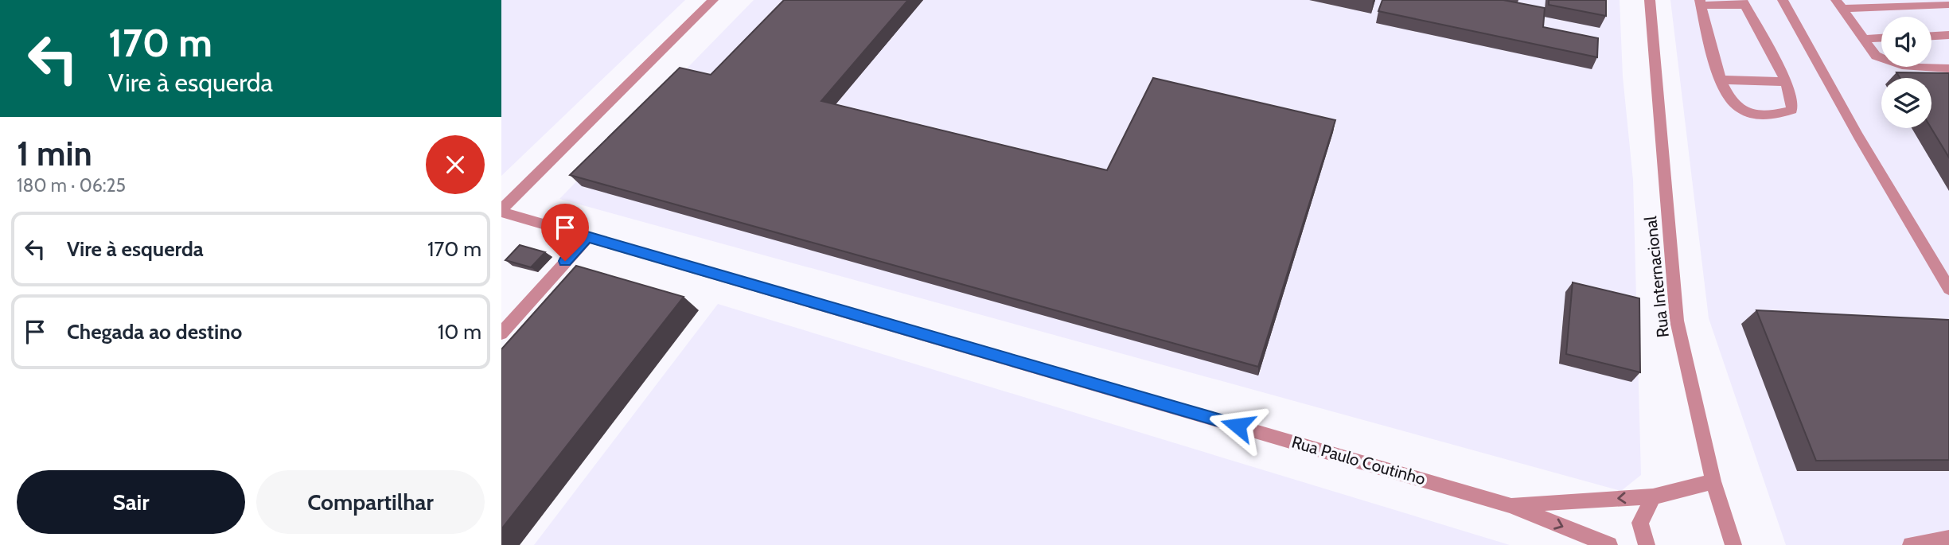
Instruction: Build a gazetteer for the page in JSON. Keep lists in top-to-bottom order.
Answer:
{
  "streets": {
    "street": ["Rua Internacional", "Rua Paulo Coutinho"]
  },
  "crossings": [
    ["Rua Internacional", "Rua Paulo Coutinho"]
  ],
  "page": {
    "turn": ["170 m", "Vire à esquerda"],
    "heading": ["1 min", "180 m · 06:25"],
    "list": [
      {
        "name": "Vire à esquerda",
        "value": "170 m"
      },
      {
        "name": "Chegada ao destino",
        "value": "10 m"
      }
    ],
    "buttons": ["Sair", "Compartilhar"]
  }
}
